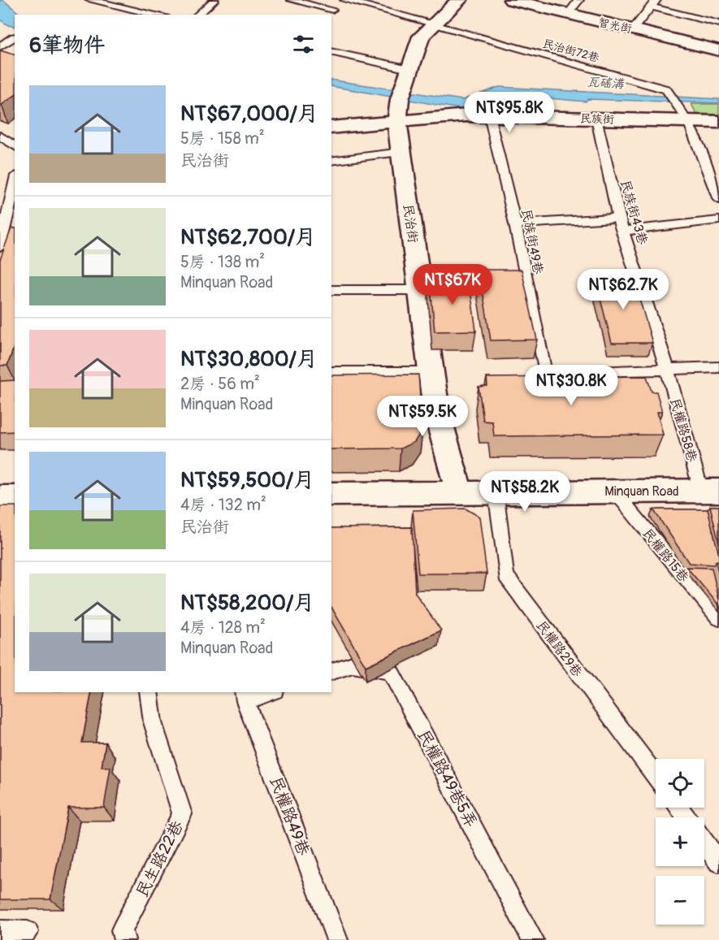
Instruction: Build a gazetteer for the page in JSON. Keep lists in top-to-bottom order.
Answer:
{
  "streets": {
    "street": [
      "智光街",
      "民族街",
      "民治街",
      "Minquan Road"
    ],
    "lane": [
      "民治街72巷",
      "民族街43巷",
      "民族街49巷",
      "民權路58巷",
      "民權路15巷",
      "民權路29巷",
      "民權路49巷5弄",
      "民權路49巷",
      "民生路22巷"
    ]
  },
  "crossings": [
    ["民治街72巷", "民族街"],
    ["民治街72巷", "民治街"],
    ["民族街", "民族街43巷"],
    ["民族街", "民治街"],
    ["民族街", "民族街49巷"],
    ["民族街43巷", "民族街49巷"],
    ["民族街43巷", "民權路58巷"],
    ["民治街", "Minquan Road"],
    ["民族街49巷", "民權路58巷"],
    ["民權路58巷", "Minquan Road"],
    ["Minquan Road", "民權路15巷"],
    ["Minquan Road", "民權路29巷"]
  ],
  "water": ["瓦磘溝"],
  "page": {
    "heading": "6筆物件",
    "list": [
      {
        "name": "NT$67,000/月",
        "note": "5房 · 158 m² · 民治街"
      },
      {
        "name": "NT$62,700/月",
        "note": "5房 · 138 m² · Minquan Road"
      },
      {
        "name": "NT$30,800/月",
        "note": "2房 · 56 m² · Minquan Road"
      },
      {
        "name": "NT$59,500/月",
        "note": "4房 · 132 m² · 民治街"
      },
      {
        "name": "NT$58,200/月",
        "note": "4房 · 128 m² · Minquan Road"
      }
    ],
    "price": [
      "NT$95.8K",
      "NT$67K",
      "NT$62.7K",
      "NT$30.8K",
      "NT$59.5K",
      "NT$58.2K"
    ],
    "map_buttons": ["+", "−"]
  }
}
